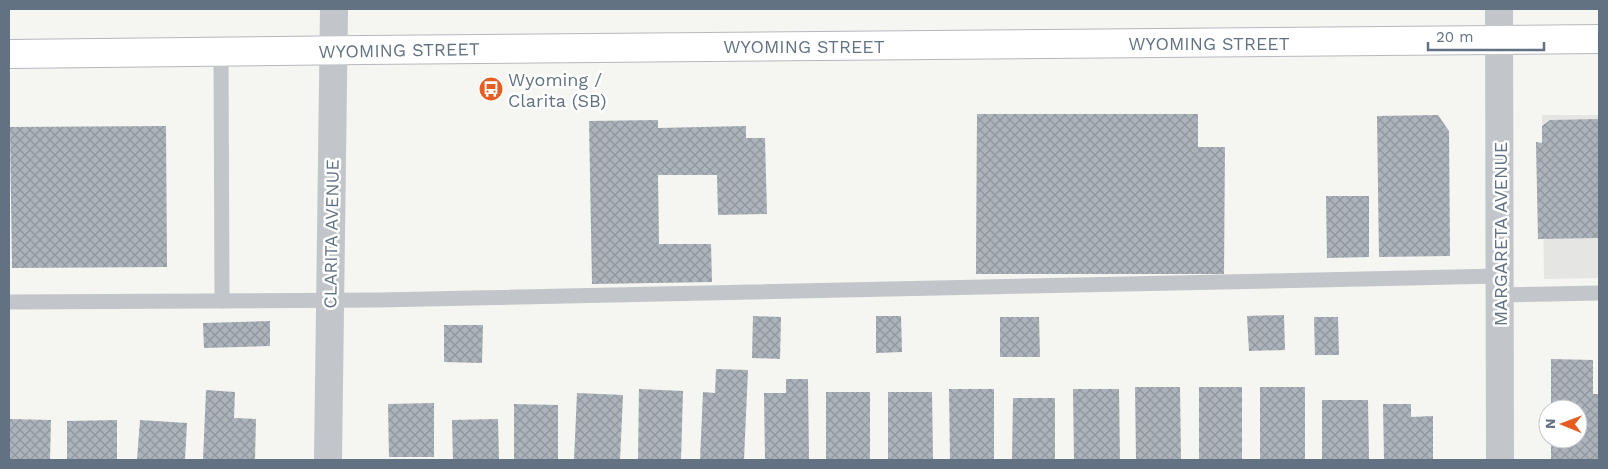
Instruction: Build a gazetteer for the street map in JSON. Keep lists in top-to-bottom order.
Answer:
{
  "streets": {
    "street": ["WYOMING STREET", "CLARITA AVENUE", "MARGARETA AVENUE"]
  },
  "crossings": [
    ["WYOMING STREET", "CLARITA AVENUE"],
    ["WYOMING STREET", "MARGARETA AVENUE"]
  ],
  "places": {
    "bus stop": ["Wyoming / Clarita (SB)"]
  },
  "scale_bar": "20 m",
  "north": "left"
}
